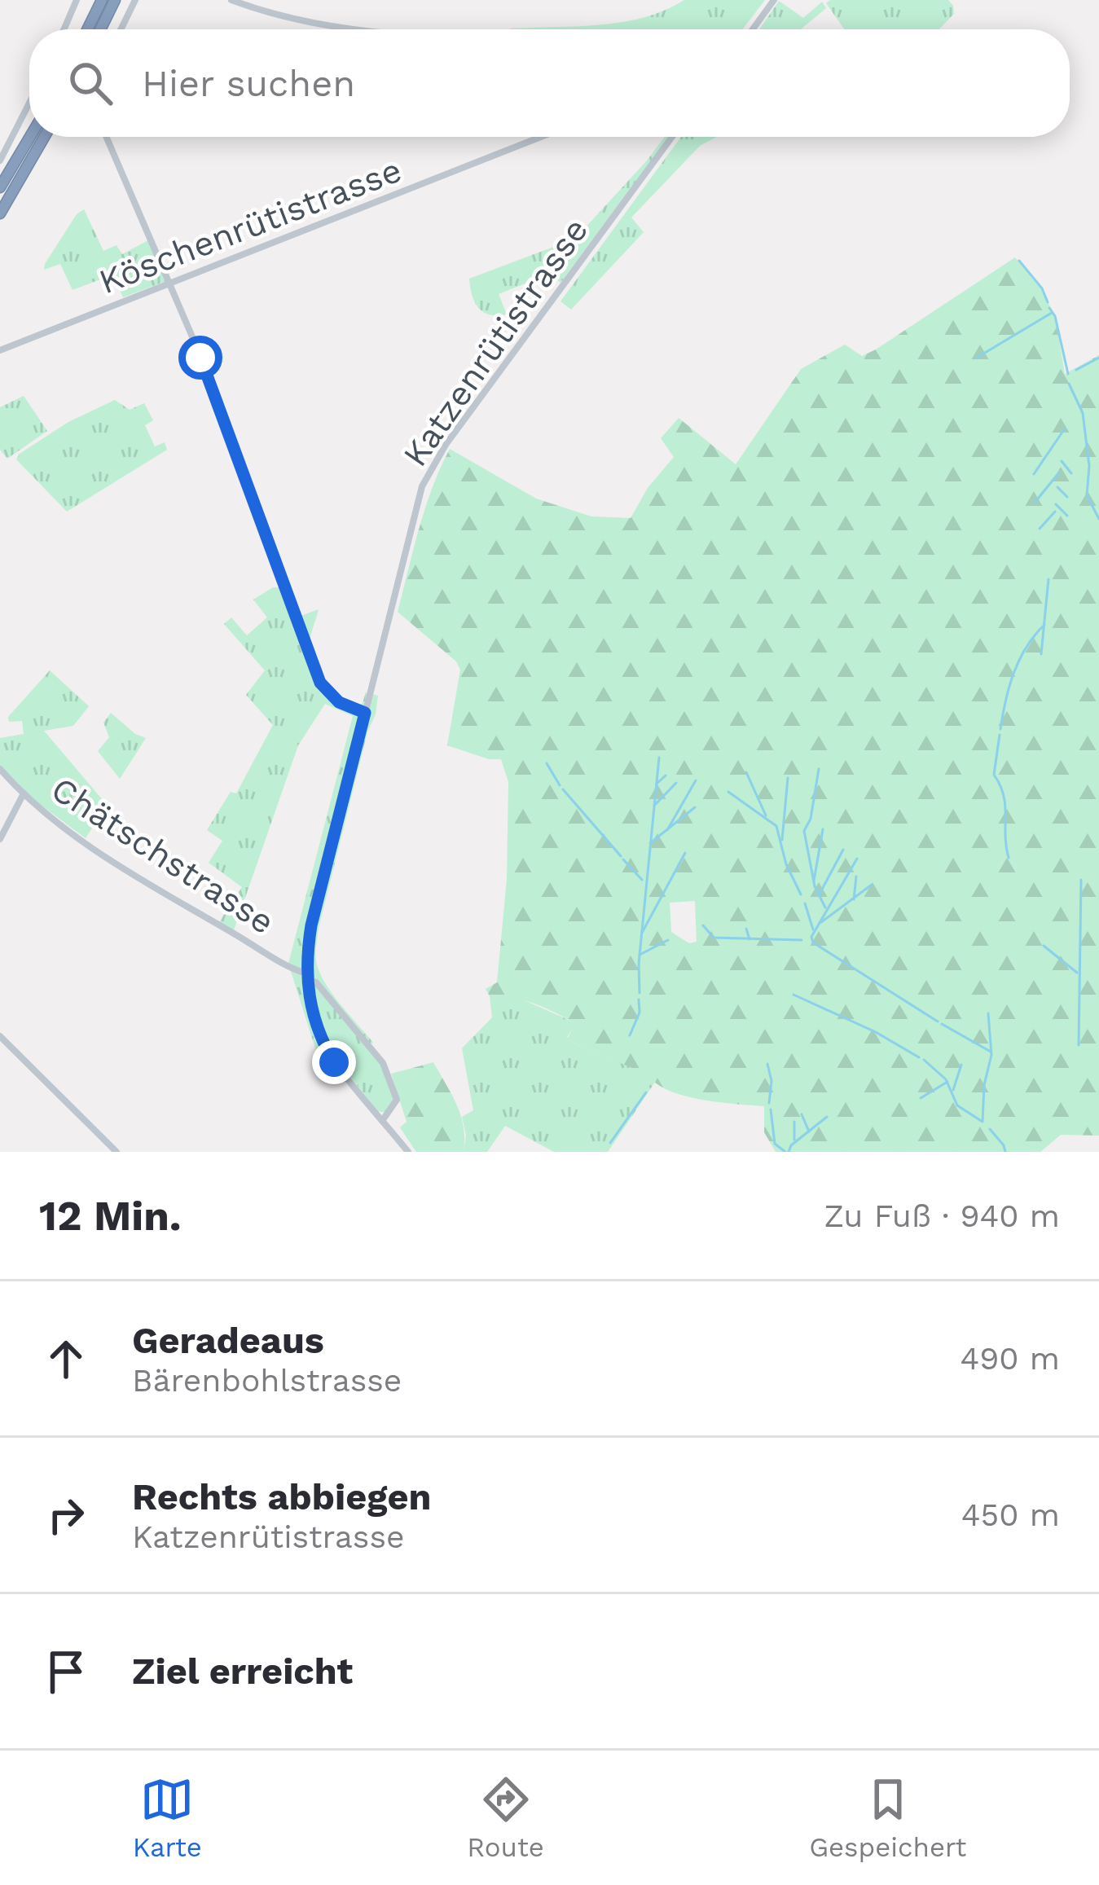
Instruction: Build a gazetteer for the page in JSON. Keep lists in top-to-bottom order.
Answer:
{
  "streets": {
    "street": ["Köschenrütistrasse", "Katzenrütistrasse", "Chätschstrasse"]
  },
  "crossings": [
    ["Katzenrütistrasse", "Chätschstrasse"]
  ],
  "page": {
    "search": "Hier suchen",
    "heading": ["12 Min.", "Zu Fuß · 940 m"],
    "list": [
      ["Geradeaus", "Bärenbohlstrasse", "490 m"],
      ["Rechts abbiegen", "Katzenrütistrasse", "450 m"],
      "Ziel erreicht"
    ],
    "nav": ["Karte", "Route", "Gespeichert"]
  }
}
